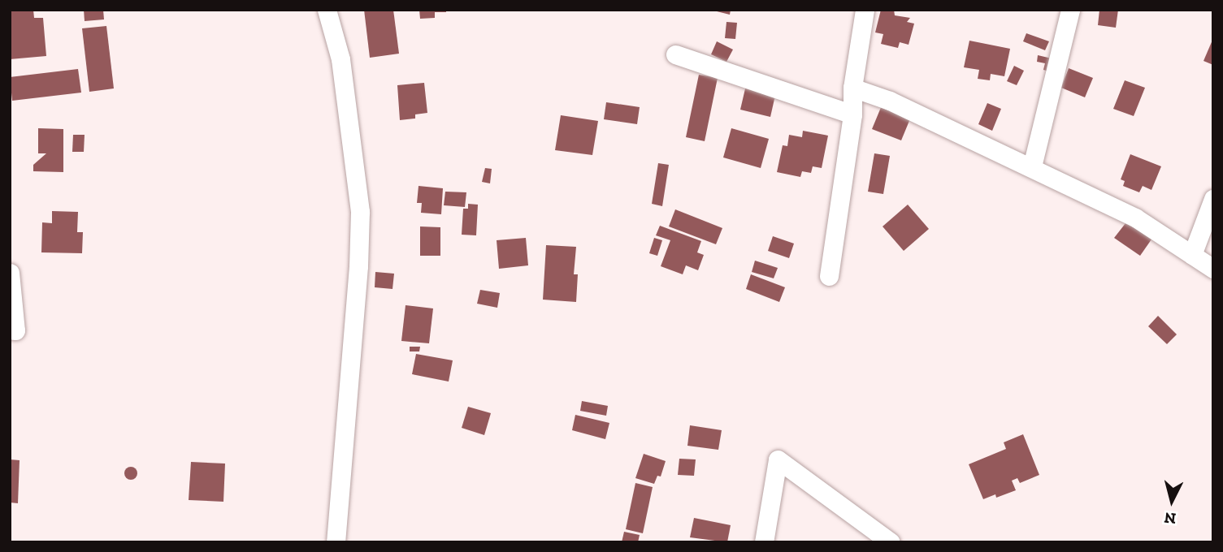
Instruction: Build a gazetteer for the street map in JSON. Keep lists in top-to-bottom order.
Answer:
{
  "north": "bottom"
}
